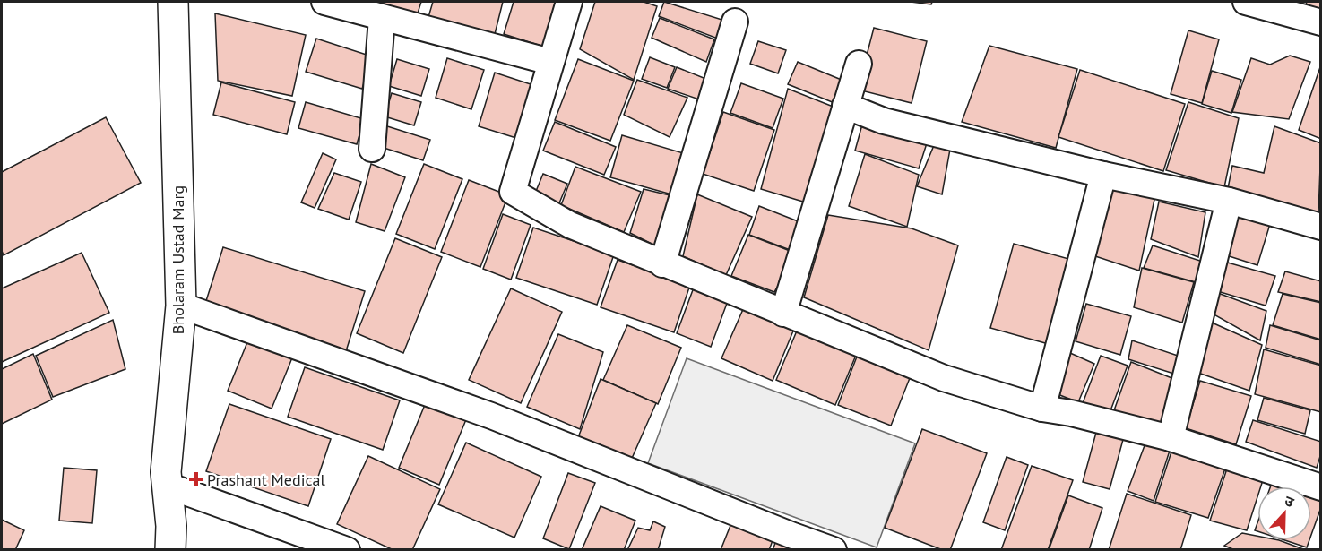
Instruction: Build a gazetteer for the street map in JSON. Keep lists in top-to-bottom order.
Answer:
{
  "streets": {
    "street": ["Bholaram Ustad Marg"]
  },
  "places": {
    "health": ["Prashant Medical"]
  },
  "north": "top"
}
